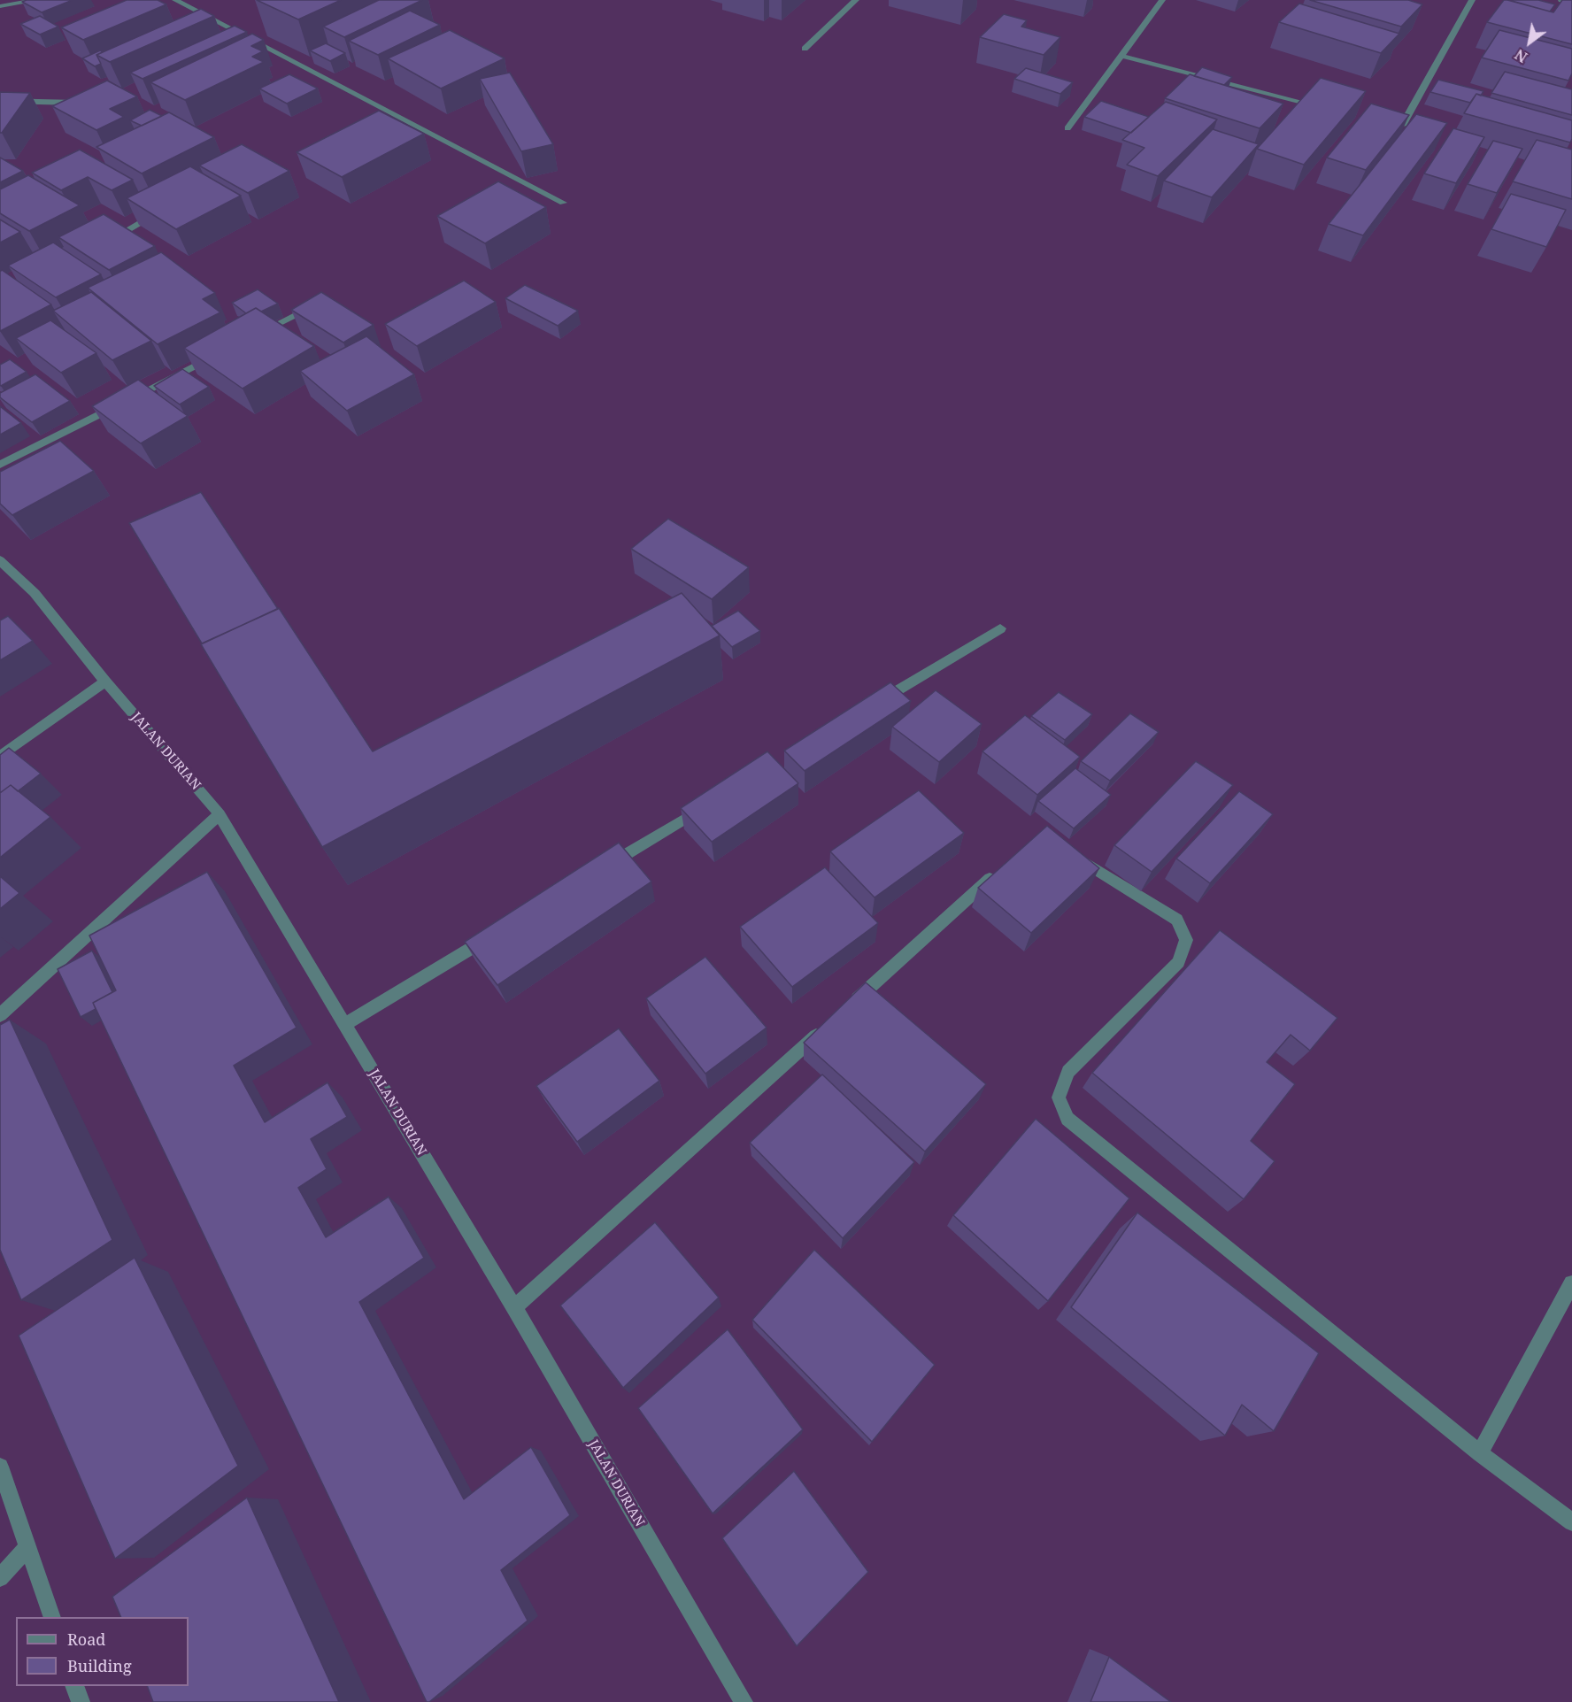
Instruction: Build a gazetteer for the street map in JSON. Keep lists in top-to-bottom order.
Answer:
{
  "streets": {
    "street": ["JALAN DURIAN"]
  },
  "legend": ["Road", "Building"],
  "north": "bottom left"
}
